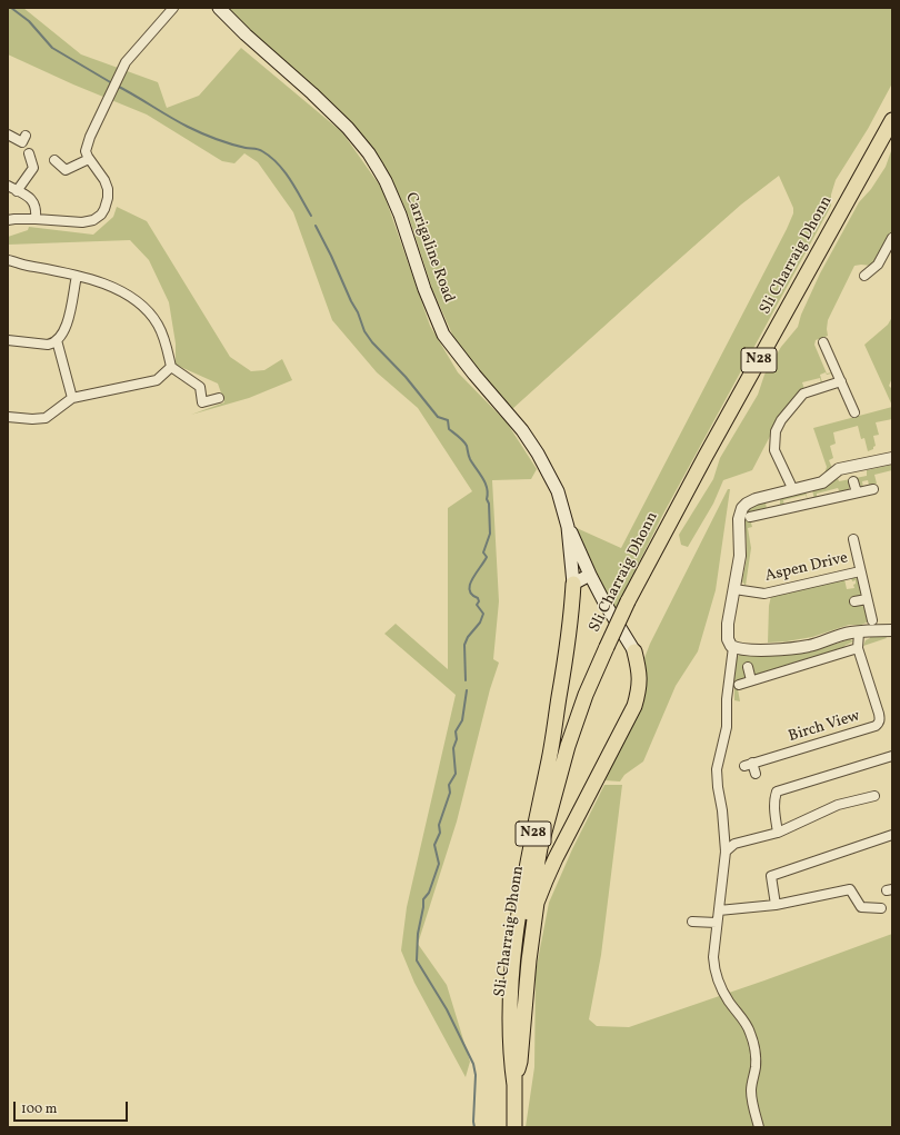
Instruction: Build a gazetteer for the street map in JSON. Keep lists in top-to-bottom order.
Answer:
{
  "streets": {
    "highway": ["Sli Charraig Dhonn", "N28"],
    "main road": ["Carrigaline Road"],
    "street": ["Aspen Drive", "Birch View"]
  },
  "crossings": [
    ["Carrigaline Road", "N28"],
    ["Sli Charraig Dhonn", "N28"]
  ],
  "scale_bar": "100 m"
}
